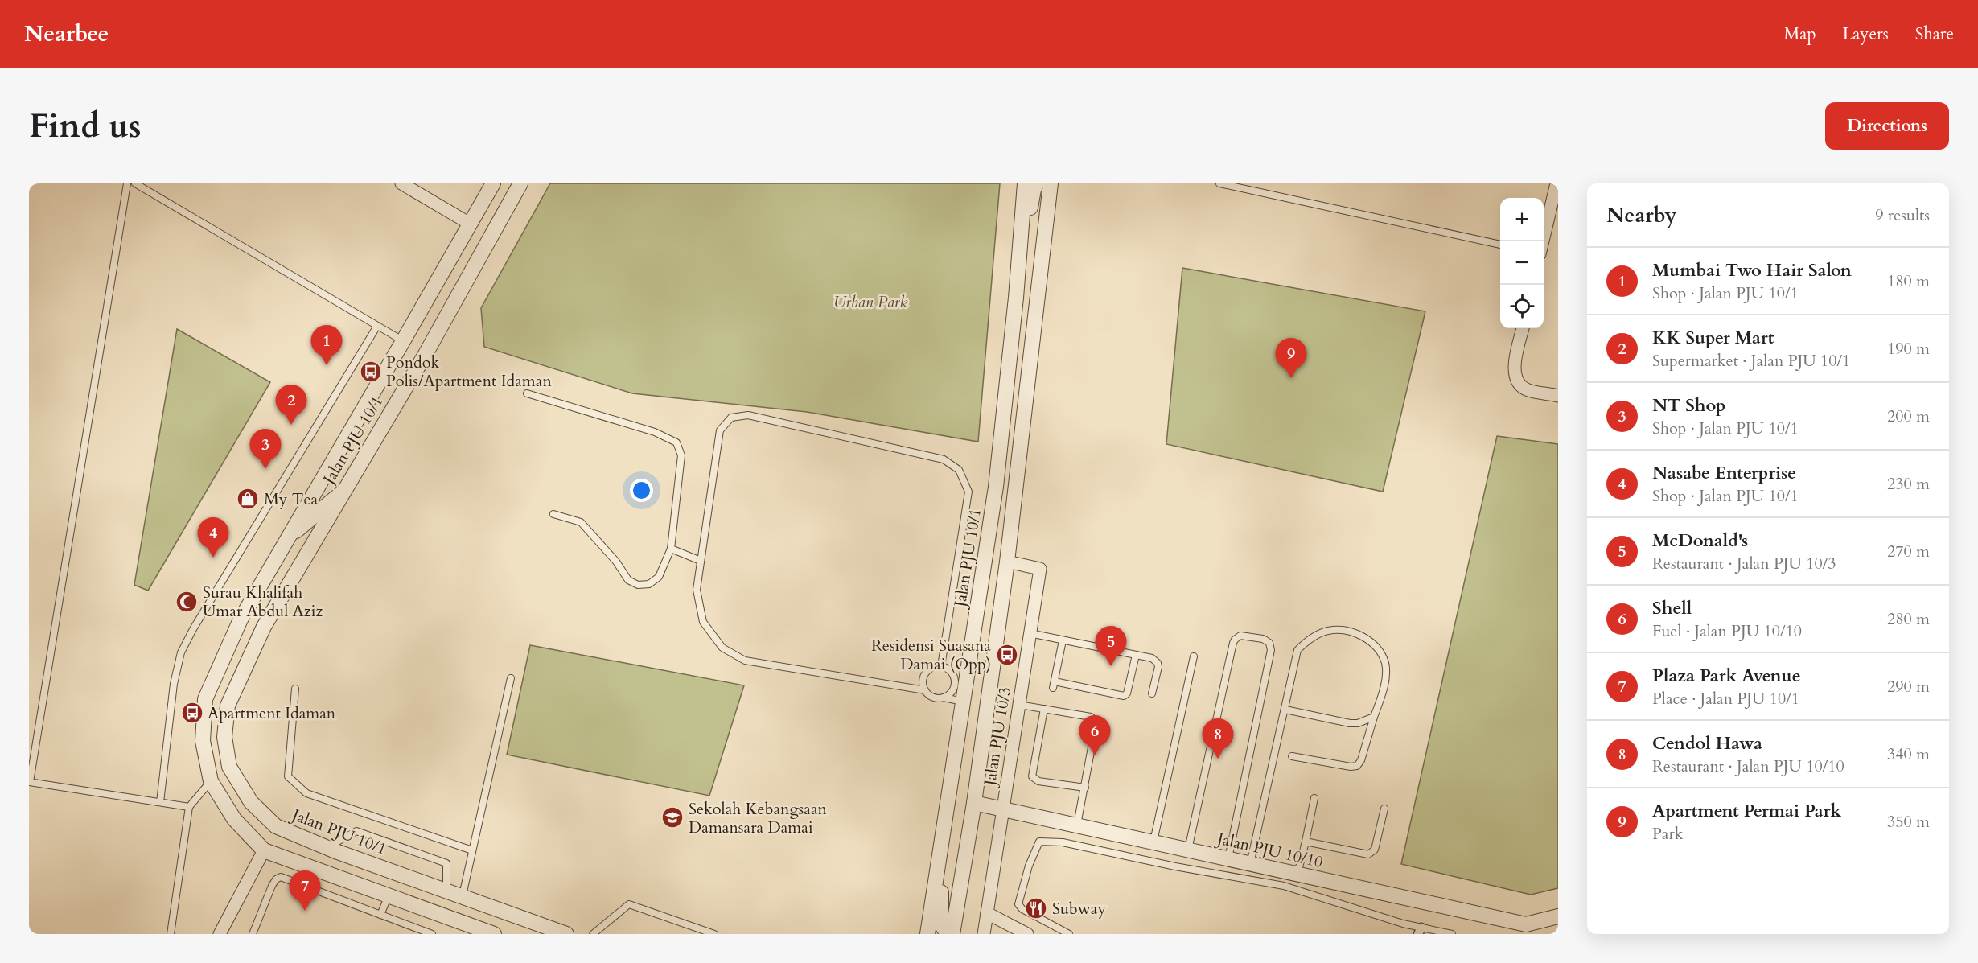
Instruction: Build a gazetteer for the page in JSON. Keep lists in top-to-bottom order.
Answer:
{
  "streets": {
    "street": ["Jalan PJU 10/1", "Jalan PJU 10/3", "Jalan PJU 10/10"]
  },
  "crossings": [
    ["Jalan PJU 10/3", "Jalan PJU 10/10"]
  ],
  "parks": ["Urban Park"],
  "places": {
    "bus stop": ["Pondok Polis/Apartment Idaman", "Residensi Suasana Damai (Opp)", "Apartment Idaman"],
    "shop": ["My Tea"],
    "mosque": ["Surau Khalifah Umar Abdul Aziz"],
    "school or university": ["Sekolah Kebangsaan Damansara Damai"],
    "restaurant": ["Subway"]
  },
  "page": {
    "header": "Nearbee",
    "nav": ["Map", "Layers", "Share"],
    "buttons": "Directions",
    "title": "Find us",
    "heading": ["Nearby", "9 results"],
    "map_buttons": ["+", "−"],
    "list": [
      {
        "mark": "1",
        "name": "Mumbai Two Hair Salon",
        "note": "Shop · Jalan PJU 10/1",
        "value": "180 m"
      },
      {
        "mark": "2",
        "name": "KK Super Mart",
        "note": "Supermarket · Jalan PJU 10/1",
        "value": "190 m"
      },
      {
        "mark": "3",
        "name": "NT Shop",
        "note": "Shop · Jalan PJU 10/1",
        "value": "200 m"
      },
      {
        "mark": "4",
        "name": "Nasabe Enterprise",
        "note": "Shop · Jalan PJU 10/1",
        "value": "230 m"
      },
      {
        "mark": "5",
        "name": "McDonald's",
        "note": "Restaurant · Jalan PJU 10/3",
        "value": "270 m"
      },
      {
        "mark": "6",
        "name": "Shell",
        "note": "Fuel · Jalan PJU 10/10",
        "value": "280 m"
      },
      {
        "mark": "7",
        "name": "Plaza Park Avenue",
        "note": "Place · Jalan PJU 10/1",
        "value": "290 m"
      },
      {
        "mark": "8",
        "name": "Cendol Hawa",
        "note": "Restaurant · Jalan PJU 10/10",
        "value": "340 m"
      },
      {
        "mark": "9",
        "name": "Apartment Permai Park",
        "note": "Park",
        "value": "350 m"
      }
    ],
    "pins": [
      "1",
      "9",
      "2",
      "3",
      "4",
      "5",
      "6",
      "8",
      "7"
    ]
  }
}
